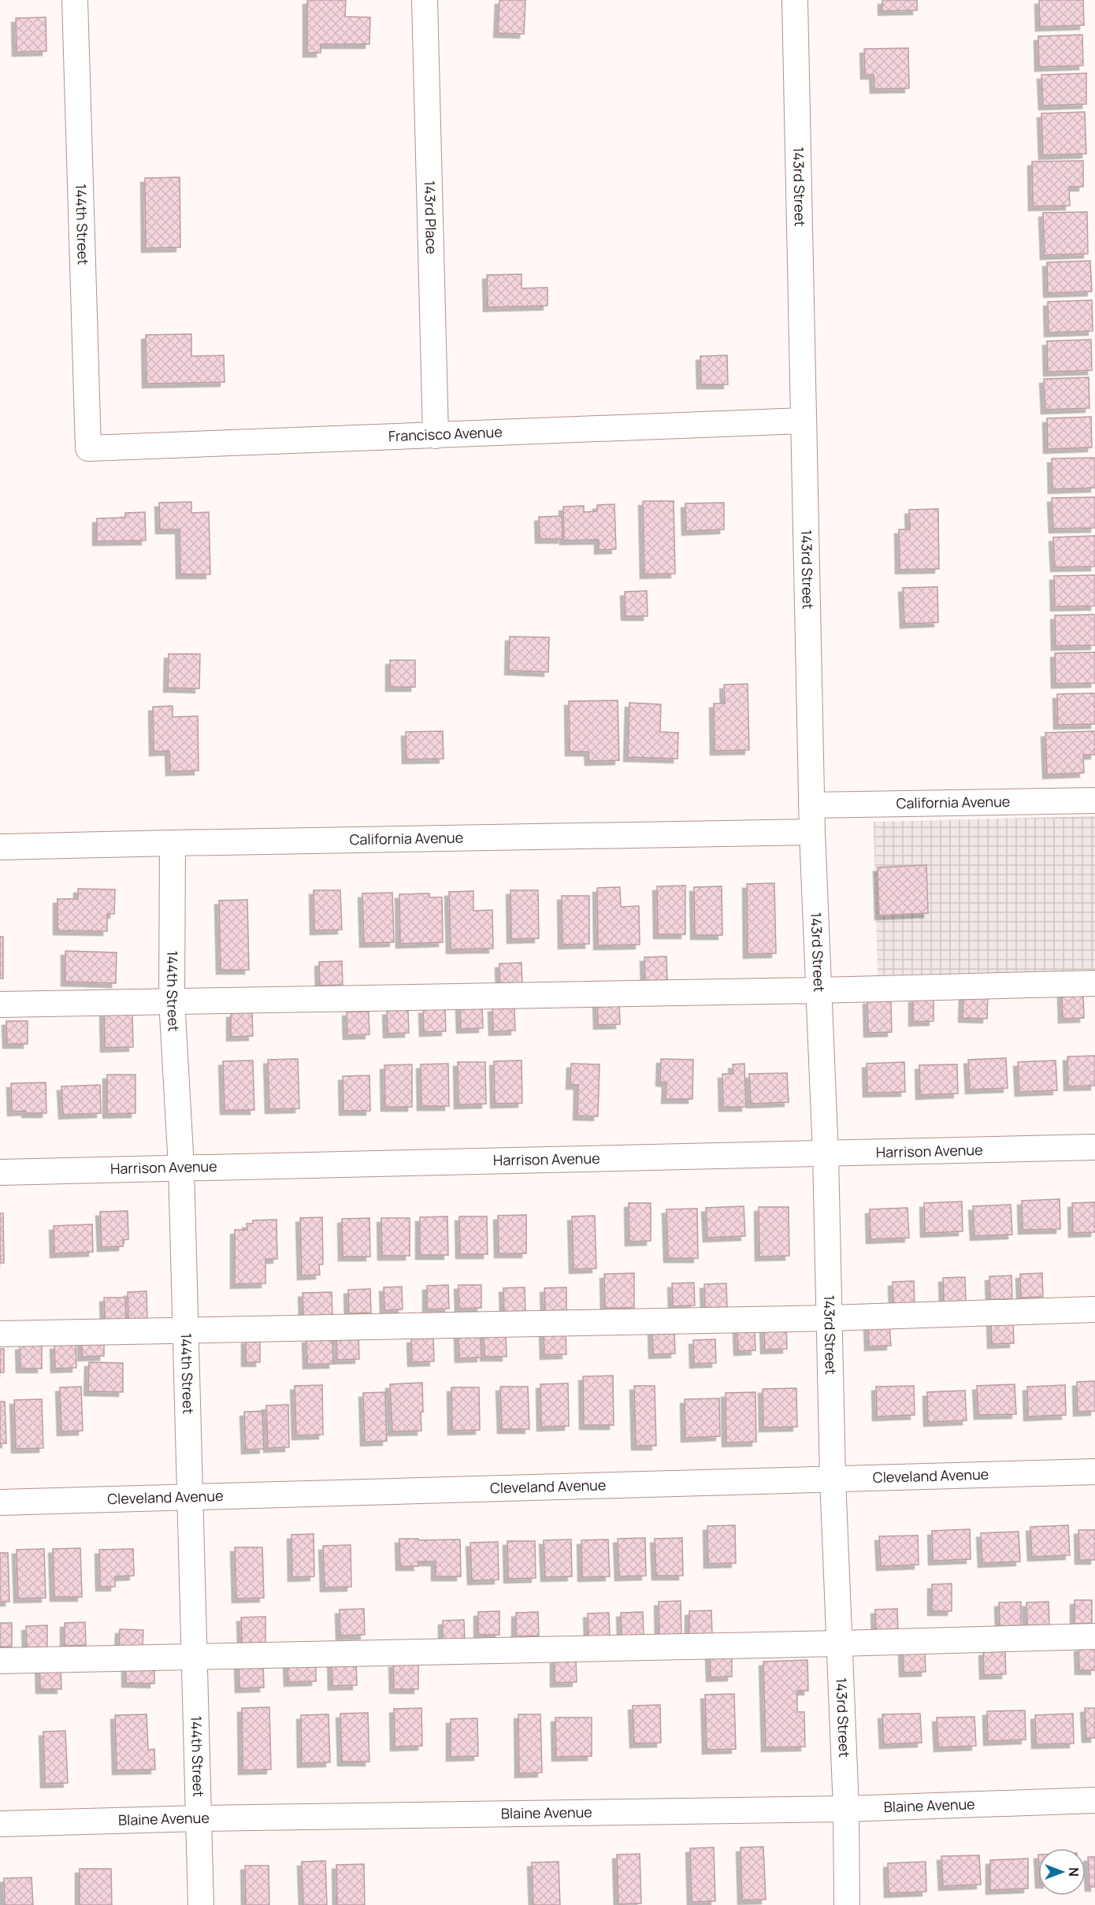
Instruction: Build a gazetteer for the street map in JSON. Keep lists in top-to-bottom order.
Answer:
{
  "streets": {
    "street": [
      "143rd Street",
      "143rd Place",
      "144th Street",
      "Francisco Avenue",
      "California Avenue",
      "Harrison Avenue",
      "Cleveland Avenue",
      "Blaine Avenue"
    ]
  },
  "crossings": [
    ["143rd Street", "Francisco Avenue"],
    ["143rd Street", "California Avenue"],
    ["143rd Street", "Harrison Avenue"],
    ["143rd Street", "Cleveland Avenue"],
    ["143rd Street", "Blaine Avenue"],
    ["143rd Place", "Francisco Avenue"],
    ["144th Street", "Francisco Avenue"],
    ["144th Street", "California Avenue"],
    ["144th Street", "Harrison Avenue"],
    ["144th Street", "Cleveland Avenue"],
    ["144th Street", "Blaine Avenue"]
  ],
  "north": "right"
}
